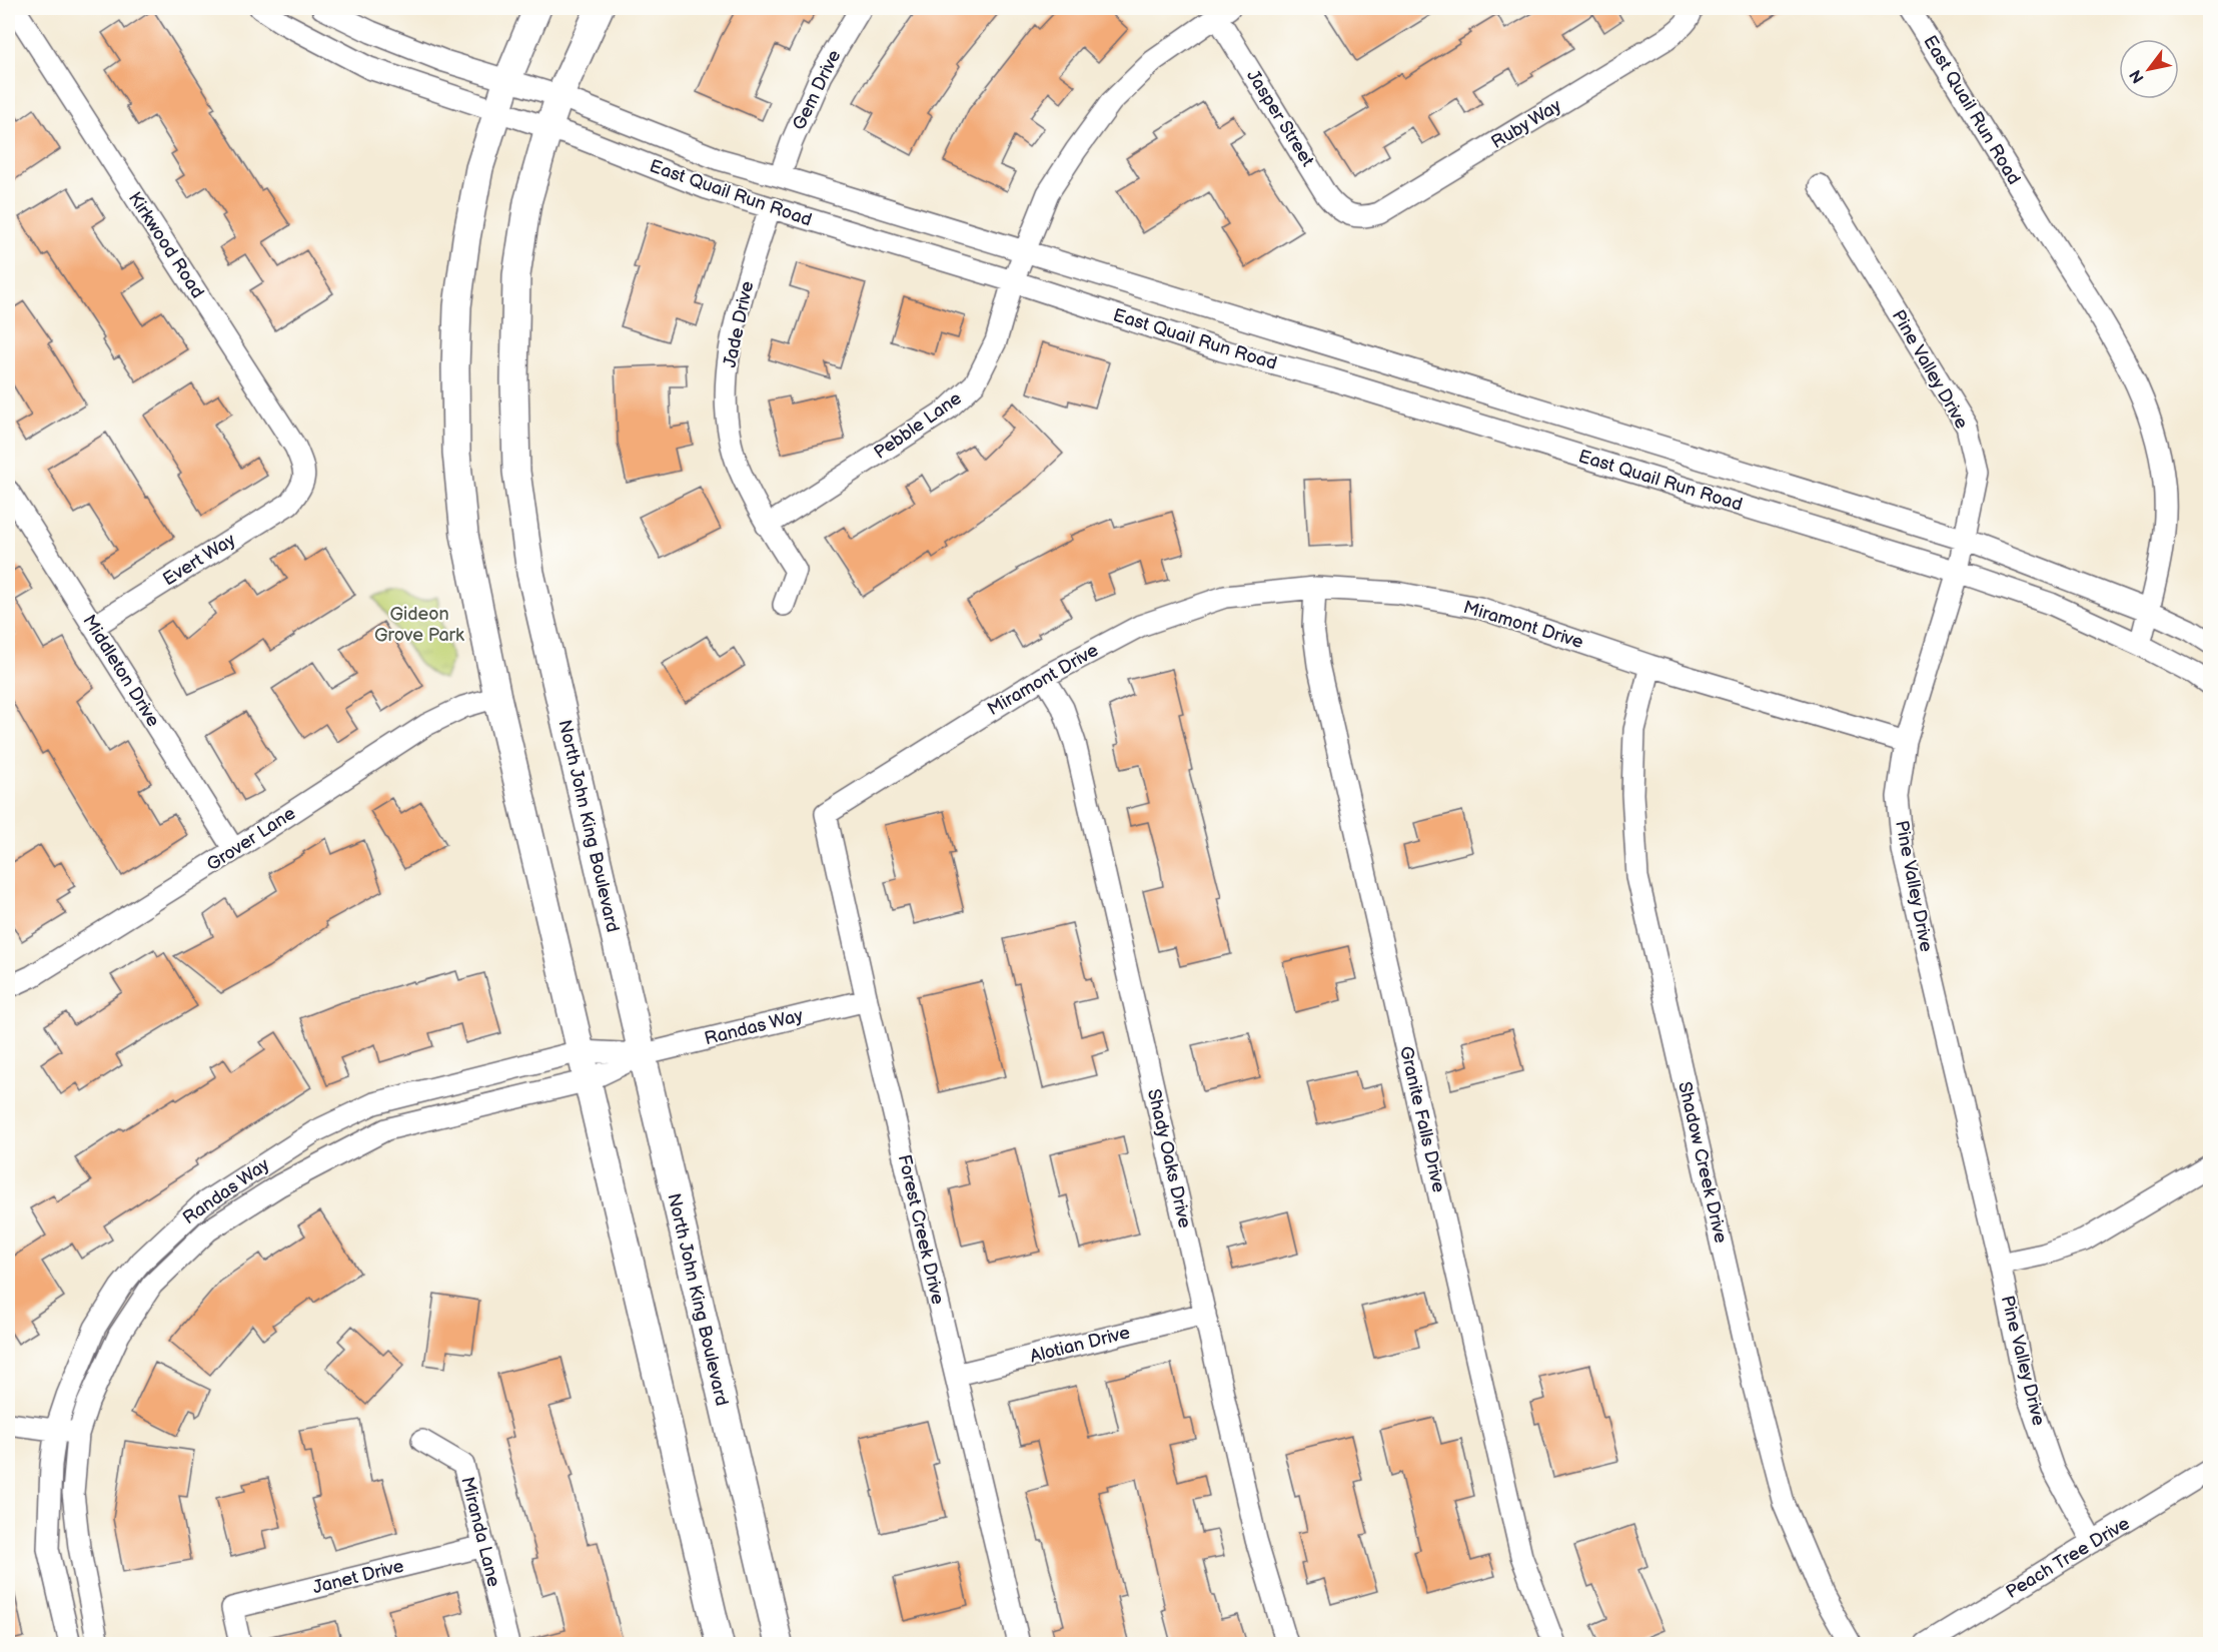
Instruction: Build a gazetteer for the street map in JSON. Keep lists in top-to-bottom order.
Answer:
{
  "streets": {
    "main road": ["North John King Boulevard"],
    "street": [
      "Gem Drive",
      "East Quail Run Road",
      "Jasper Street",
      "Ruby Way",
      "Kirkwood Road",
      "Jade Drive",
      "Pine Valley Drive",
      "Pebble Lane",
      "Evert Way",
      "Miramont Drive",
      "Middleton Drive",
      "Grover Lane",
      "Randas Way",
      "Granite Falls Drive",
      "Shady Oaks Drive",
      "Shadow Creek Drive",
      "Forest Creek Drive",
      "Alotian Drive",
      "Miranda Lane",
      "Peach Tree Drive",
      "Janet Drive"
    ]
  },
  "crossings": [
    ["Gem Drive", "East Quail Run Road"],
    ["East Quail Run Road", "Jade Drive"],
    ["East Quail Run Road", "Pine Valley Drive"],
    ["East Quail Run Road", "Pebble Lane"],
    ["East Quail Run Road", "North John King Boulevard"],
    ["Jasper Street", "Ruby Way"],
    ["Jasper Street", "Pebble Lane"],
    ["Kirkwood Road", "Evert Way"],
    ["Jade Drive", "Pebble Lane"],
    ["Pine Valley Drive", "Miramont Drive"],
    ["Pine Valley Drive", "Peach Tree Drive"],
    ["Evert Way", "Middleton Drive"],
    ["Miramont Drive", "Granite Falls Drive"],
    ["Miramont Drive", "Shady Oaks Drive"],
    ["Miramont Drive", "Shadow Creek Drive"],
    ["Miramont Drive", "Forest Creek Drive"],
    ["Middleton Drive", "Grover Lane"],
    ["North John King Boulevard", "Randas Way"],
    ["Randas Way", "Forest Creek Drive"],
    ["Shady Oaks Drive", "Alotian Drive"],
    ["Forest Creek Drive", "Alotian Drive"],
    ["Miranda Lane", "Janet Drive"]
  ],
  "parks": ["Gideon Grove Park"],
  "north": "bottom left"
}
